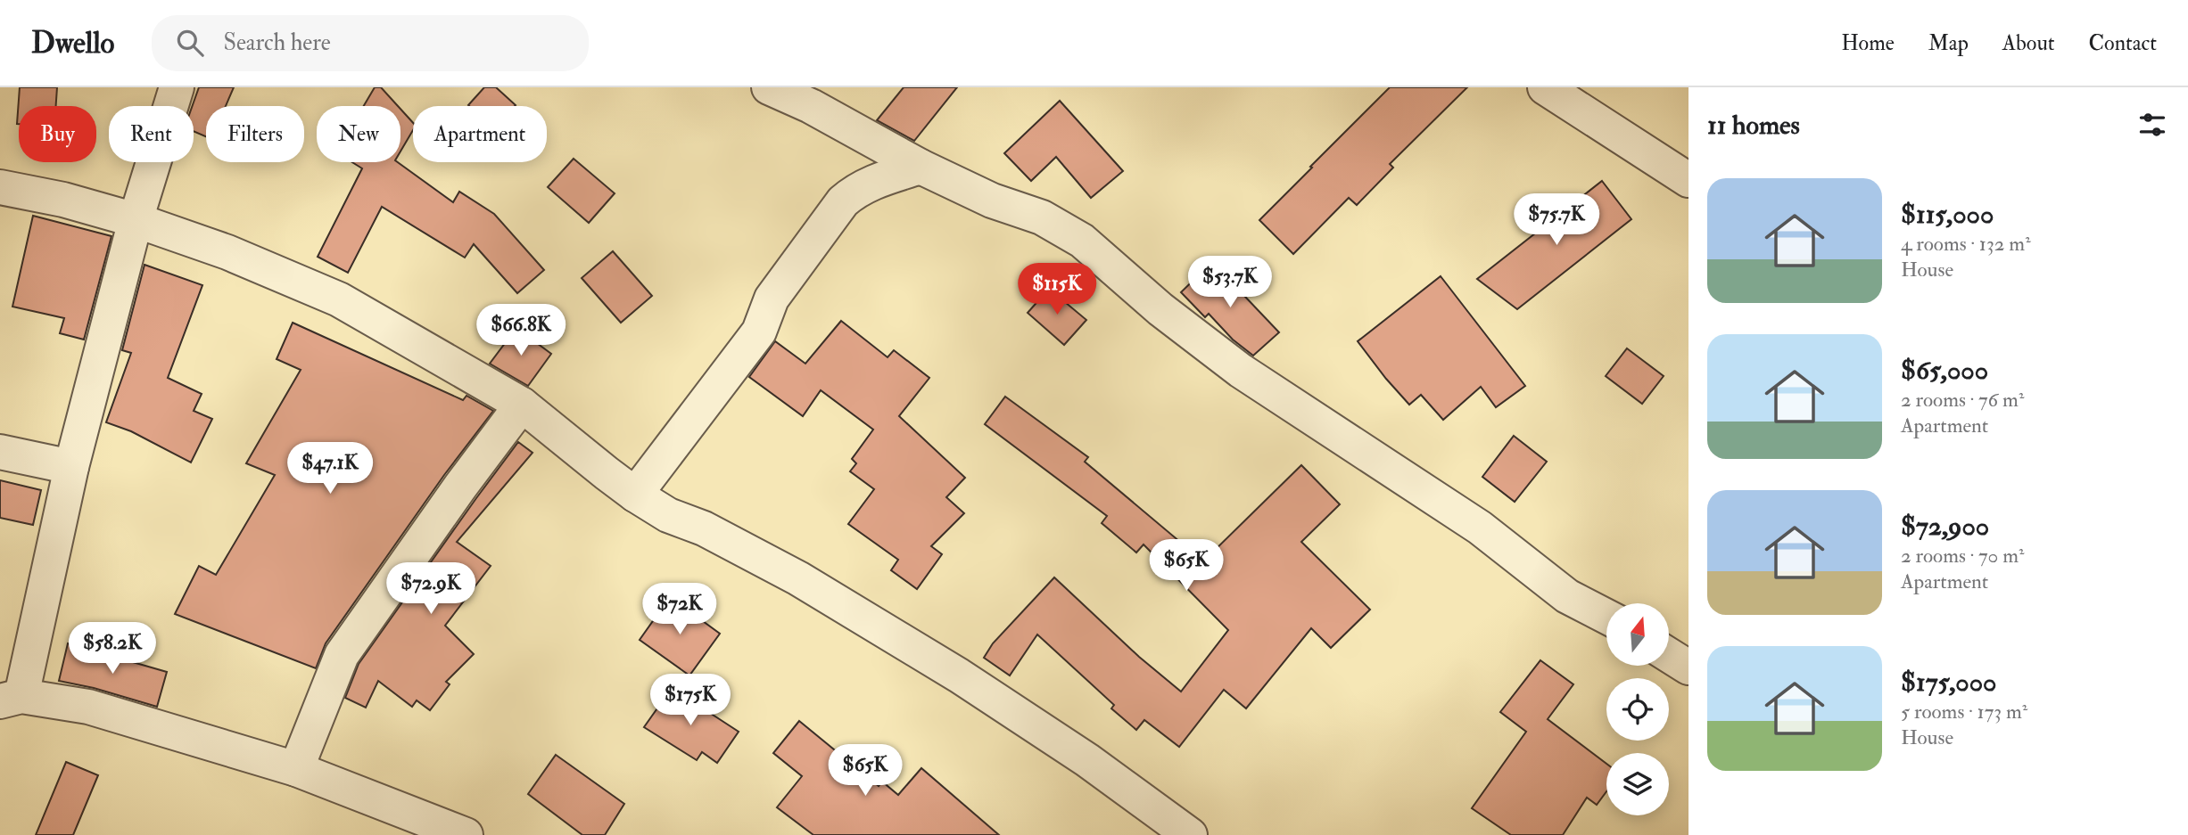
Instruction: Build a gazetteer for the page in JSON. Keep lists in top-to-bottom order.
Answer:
{
  "north": "top",
  "page": {
    "header": "Dwello",
    "search": "Search here",
    "nav": [
      "Home",
      "Map",
      "About",
      "Contact"
    ],
    "heading": "11 homes",
    "chip": [
      "Buy",
      "Rent",
      "Filters",
      "New",
      "Apartment"
    ],
    "list": [
      {
        "name": "$115,000",
        "note": "4 rooms · 132 m² · House"
      },
      {
        "name": "$65,000",
        "note": "2 rooms · 76 m² · Apartment"
      },
      {
        "name": "$72,900",
        "note": "2 rooms · 70 m² · Apartment"
      },
      {
        "name": "$175,000",
        "note": "5 rooms · 173 m² · House"
      }
    ],
    "price": [
      "$75.7K",
      "$53.7K",
      "$115K",
      "$66.8K",
      "$47.1K",
      "$65K",
      "$72.9K",
      "$72K",
      "$58.2K",
      "$175K",
      "$65K"
    ]
  }
}
